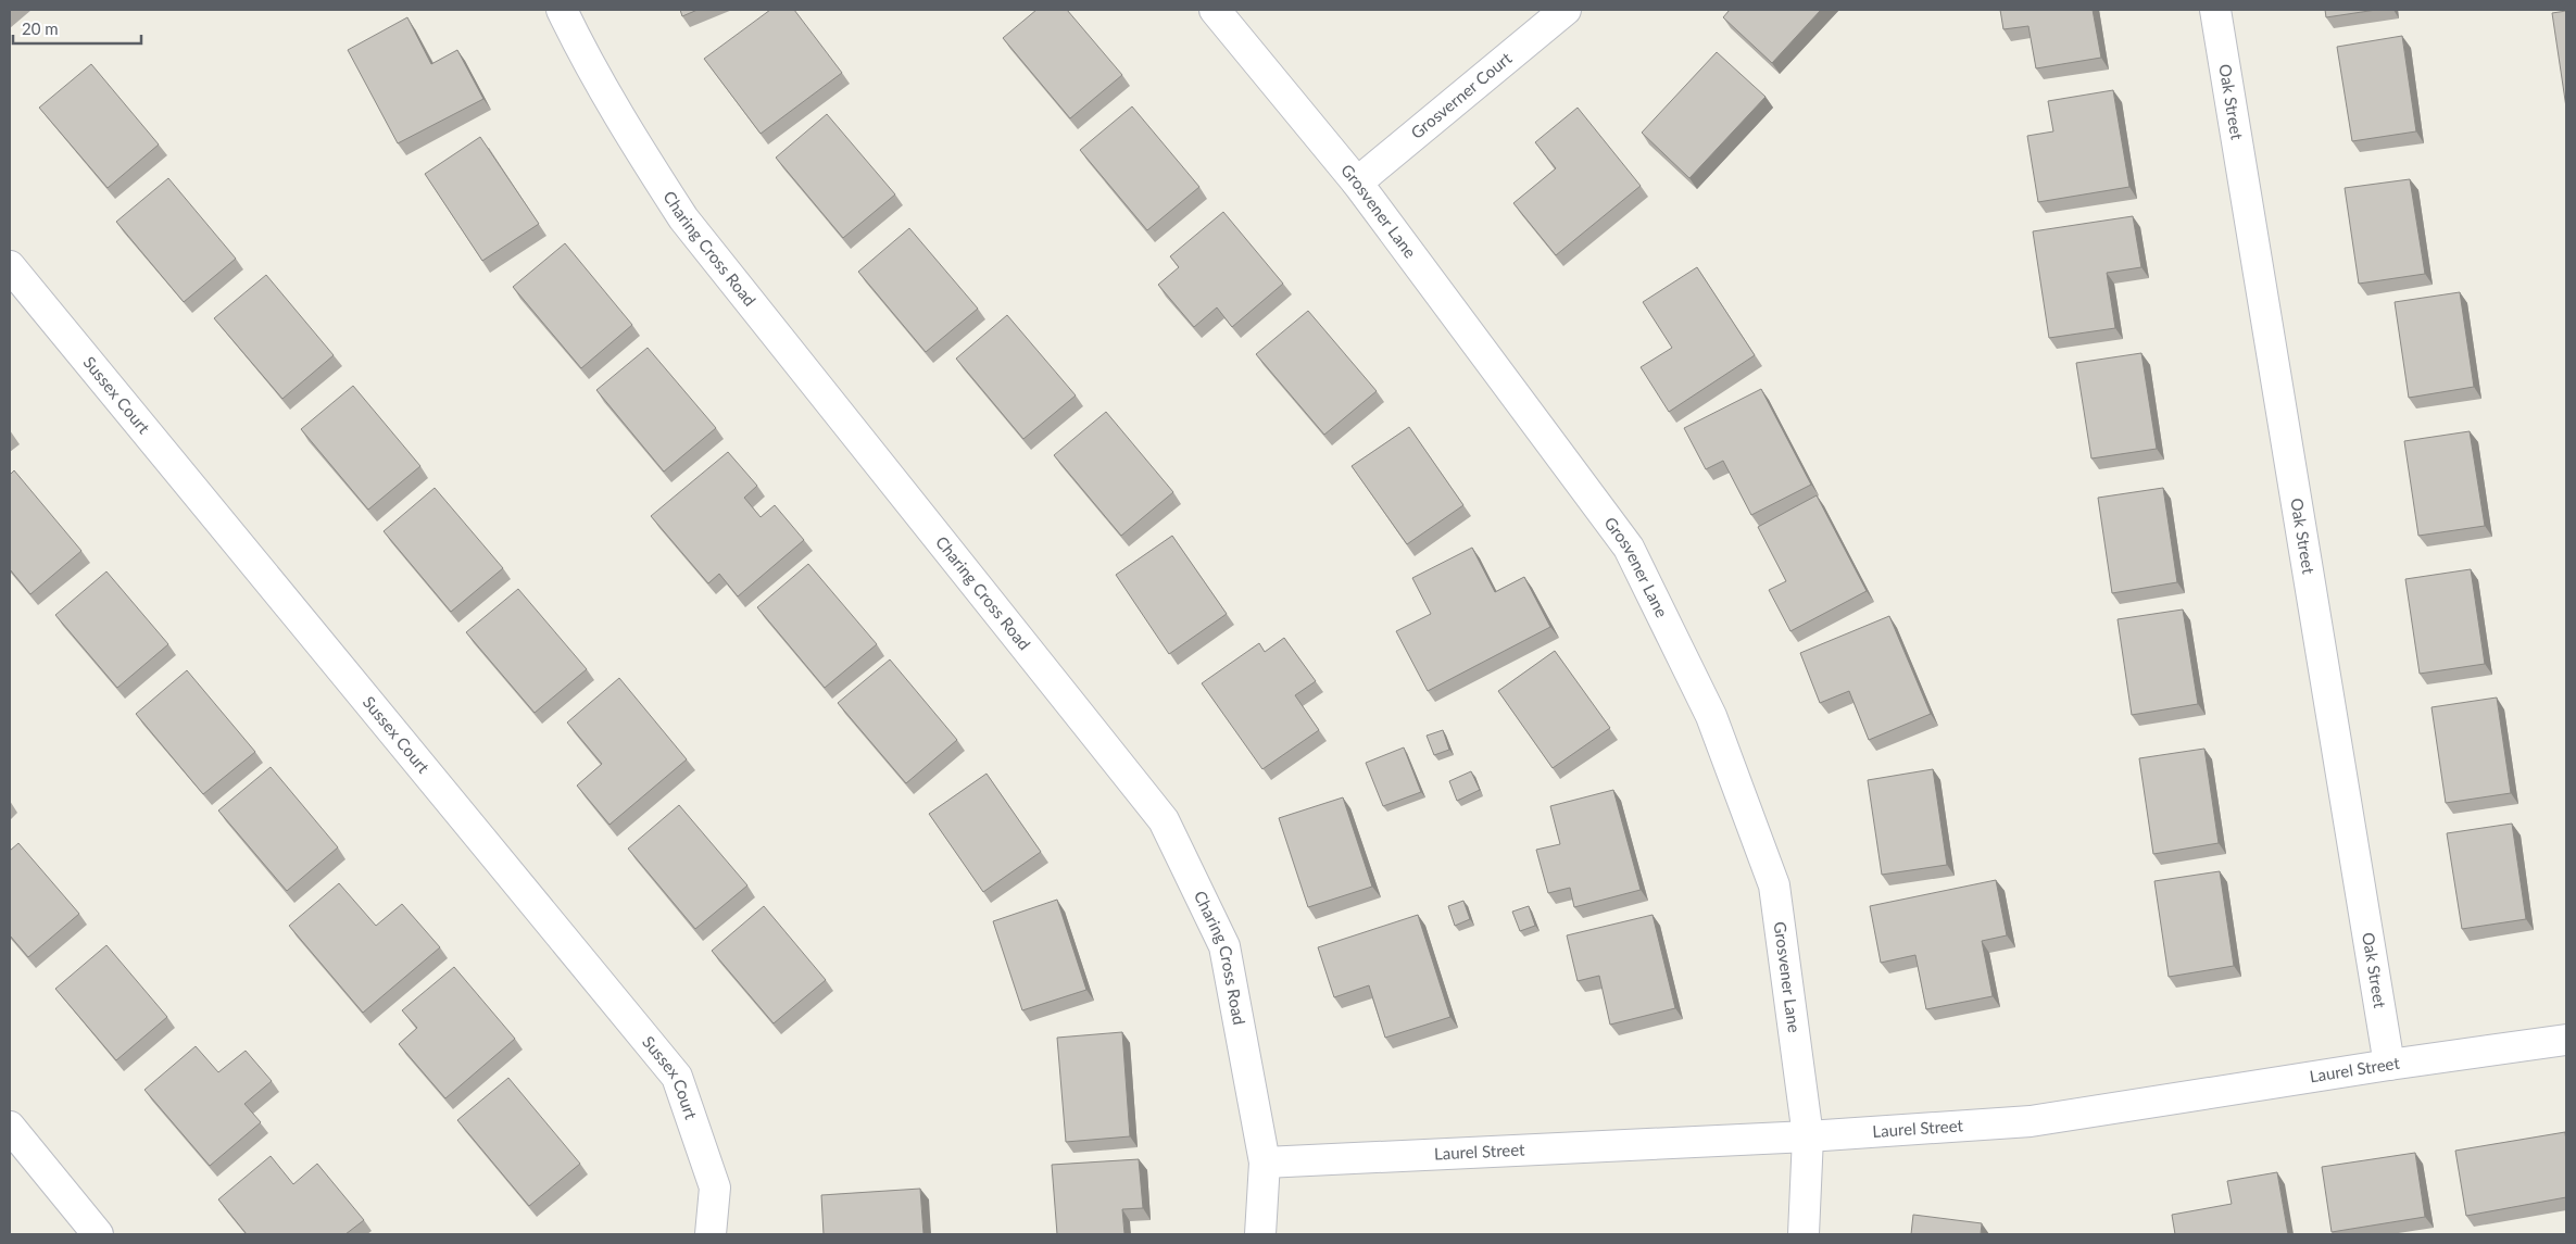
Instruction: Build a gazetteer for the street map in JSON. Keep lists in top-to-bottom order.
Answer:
{
  "streets": {
    "street": [
      "Grosverner Court",
      "Oak Street",
      "Grosvener Lane",
      "Charing Cross Road",
      "Sussex Court",
      "Laurel Street"
    ]
  },
  "crossings": [
    ["Grosverner Court", "Grosvener Lane"],
    ["Oak Street", "Laurel Street"],
    ["Grosvener Lane", "Laurel Street"],
    ["Charing Cross Road", "Laurel Street"]
  ],
  "scale_bar": "20 m"
}
